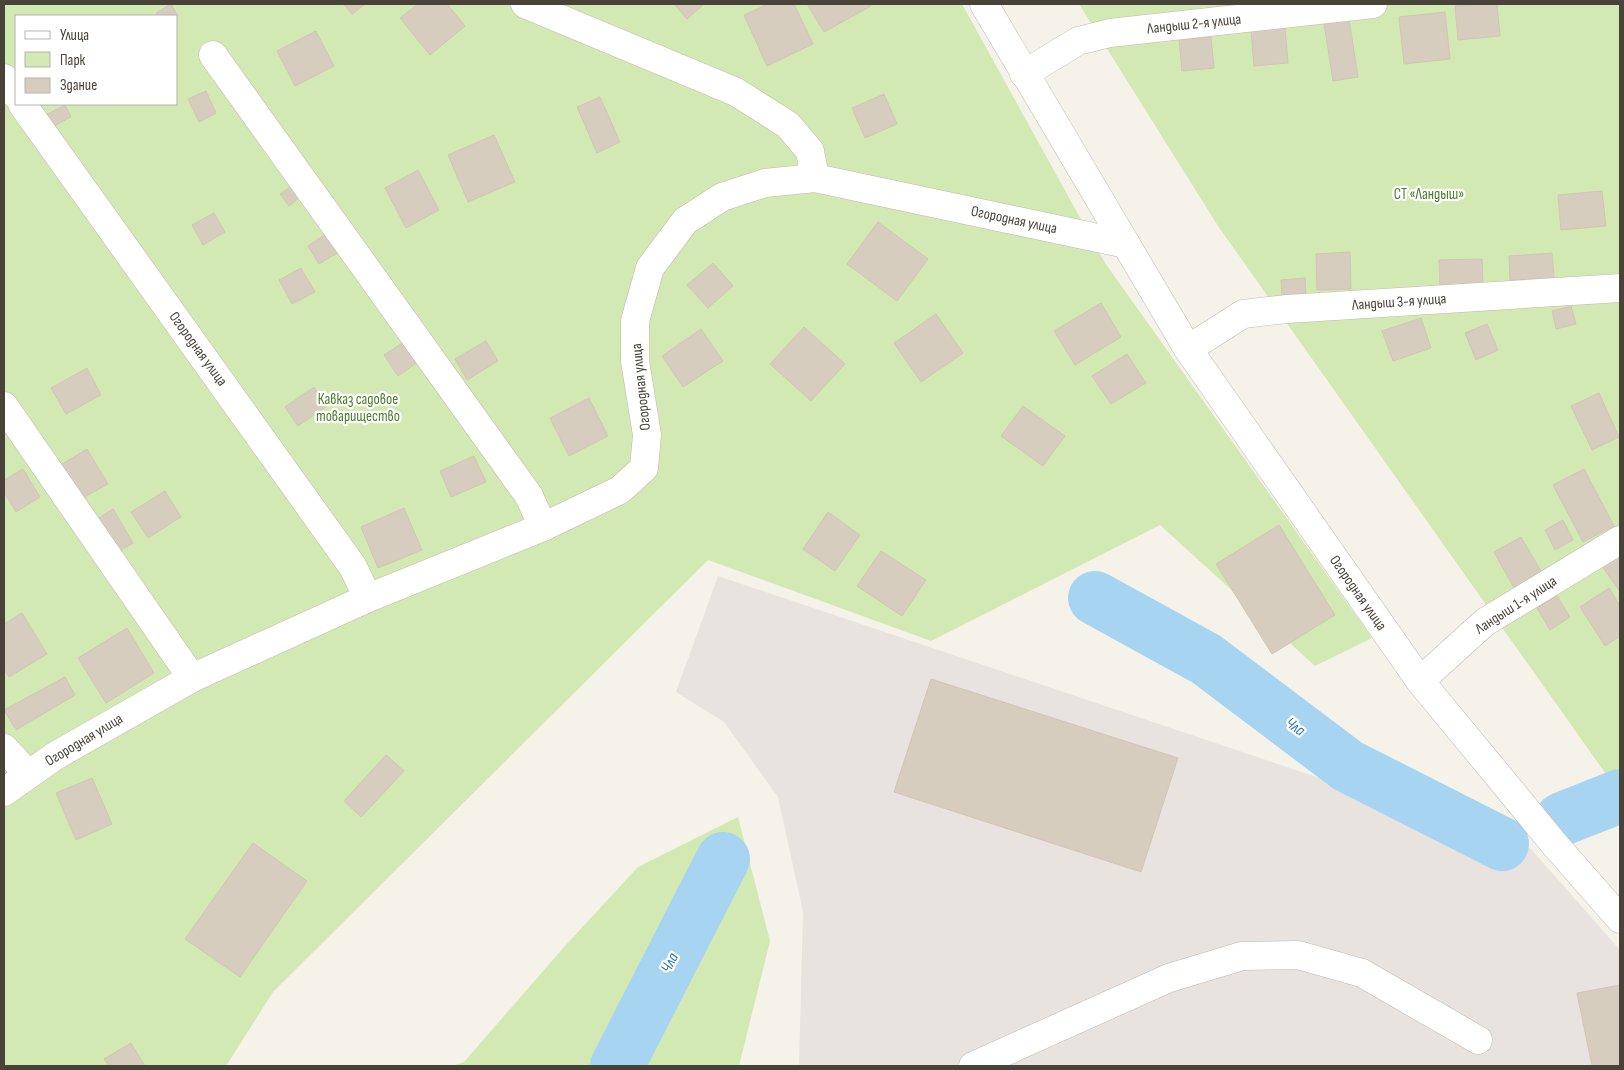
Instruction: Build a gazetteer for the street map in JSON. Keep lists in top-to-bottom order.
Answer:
{
  "streets": {
    "street": [
      "Ландыш 2-я улица",
      "Огородная улица",
      "Ландыш 3-я улица",
      "Ландыш 1-я улица"
    ]
  },
  "crossings": [
    ["Ландыш 2-я улица", "Огородная улица"],
    ["Огородная улица", "Ландыш 3-я улица"],
    ["Огородная улица", "Ландыш 1-я улица"]
  ],
  "water": ["Чла"],
  "parks": ["СТ «Ландыш»", "Кавказ садовое товарищество"],
  "legend": ["Улица", "Парк", "Здание"]
}
